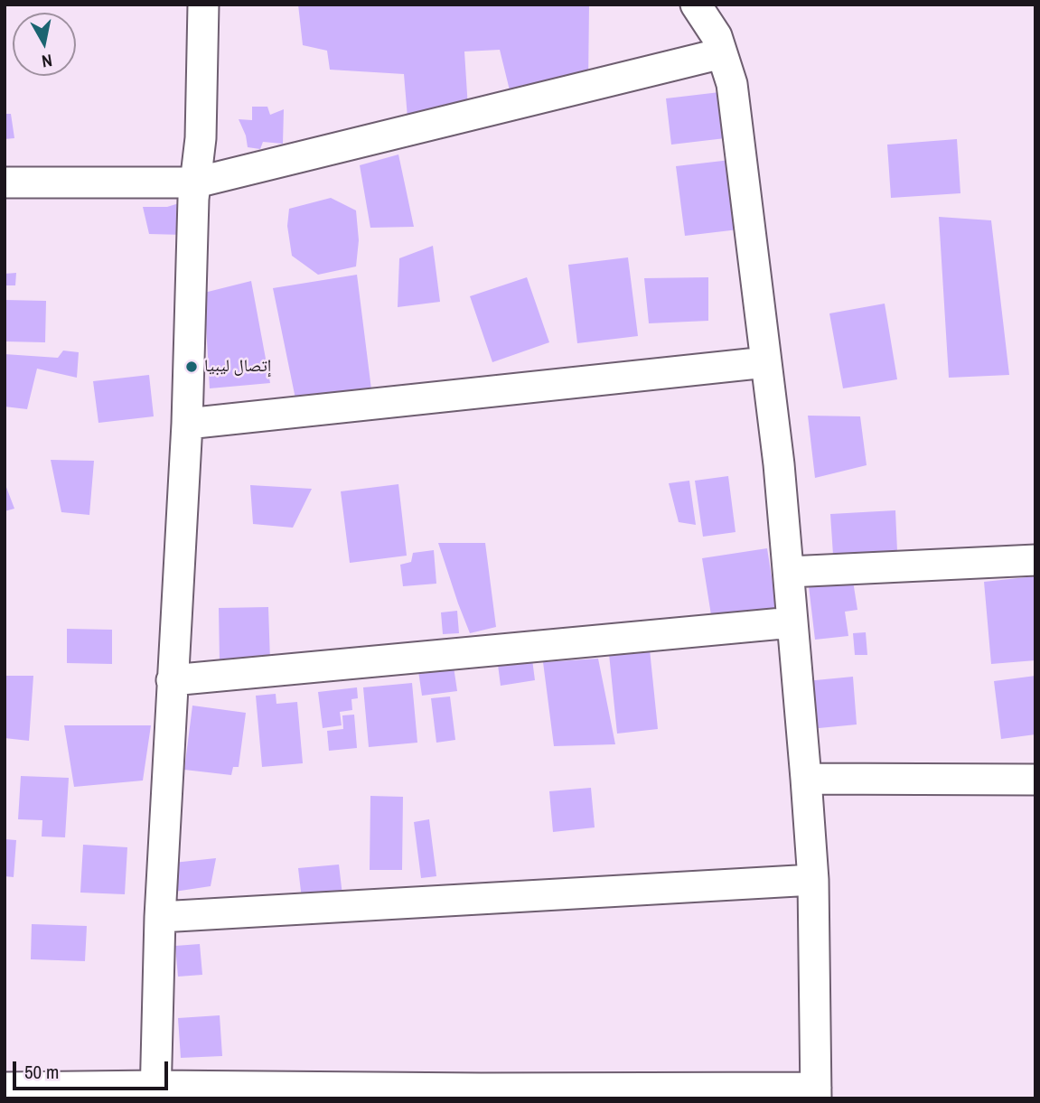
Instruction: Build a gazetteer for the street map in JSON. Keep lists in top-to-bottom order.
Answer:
{
  "places": ["إتصال ليبيا"],
  "scale_bar": "50 m",
  "north": "bottom"
}
